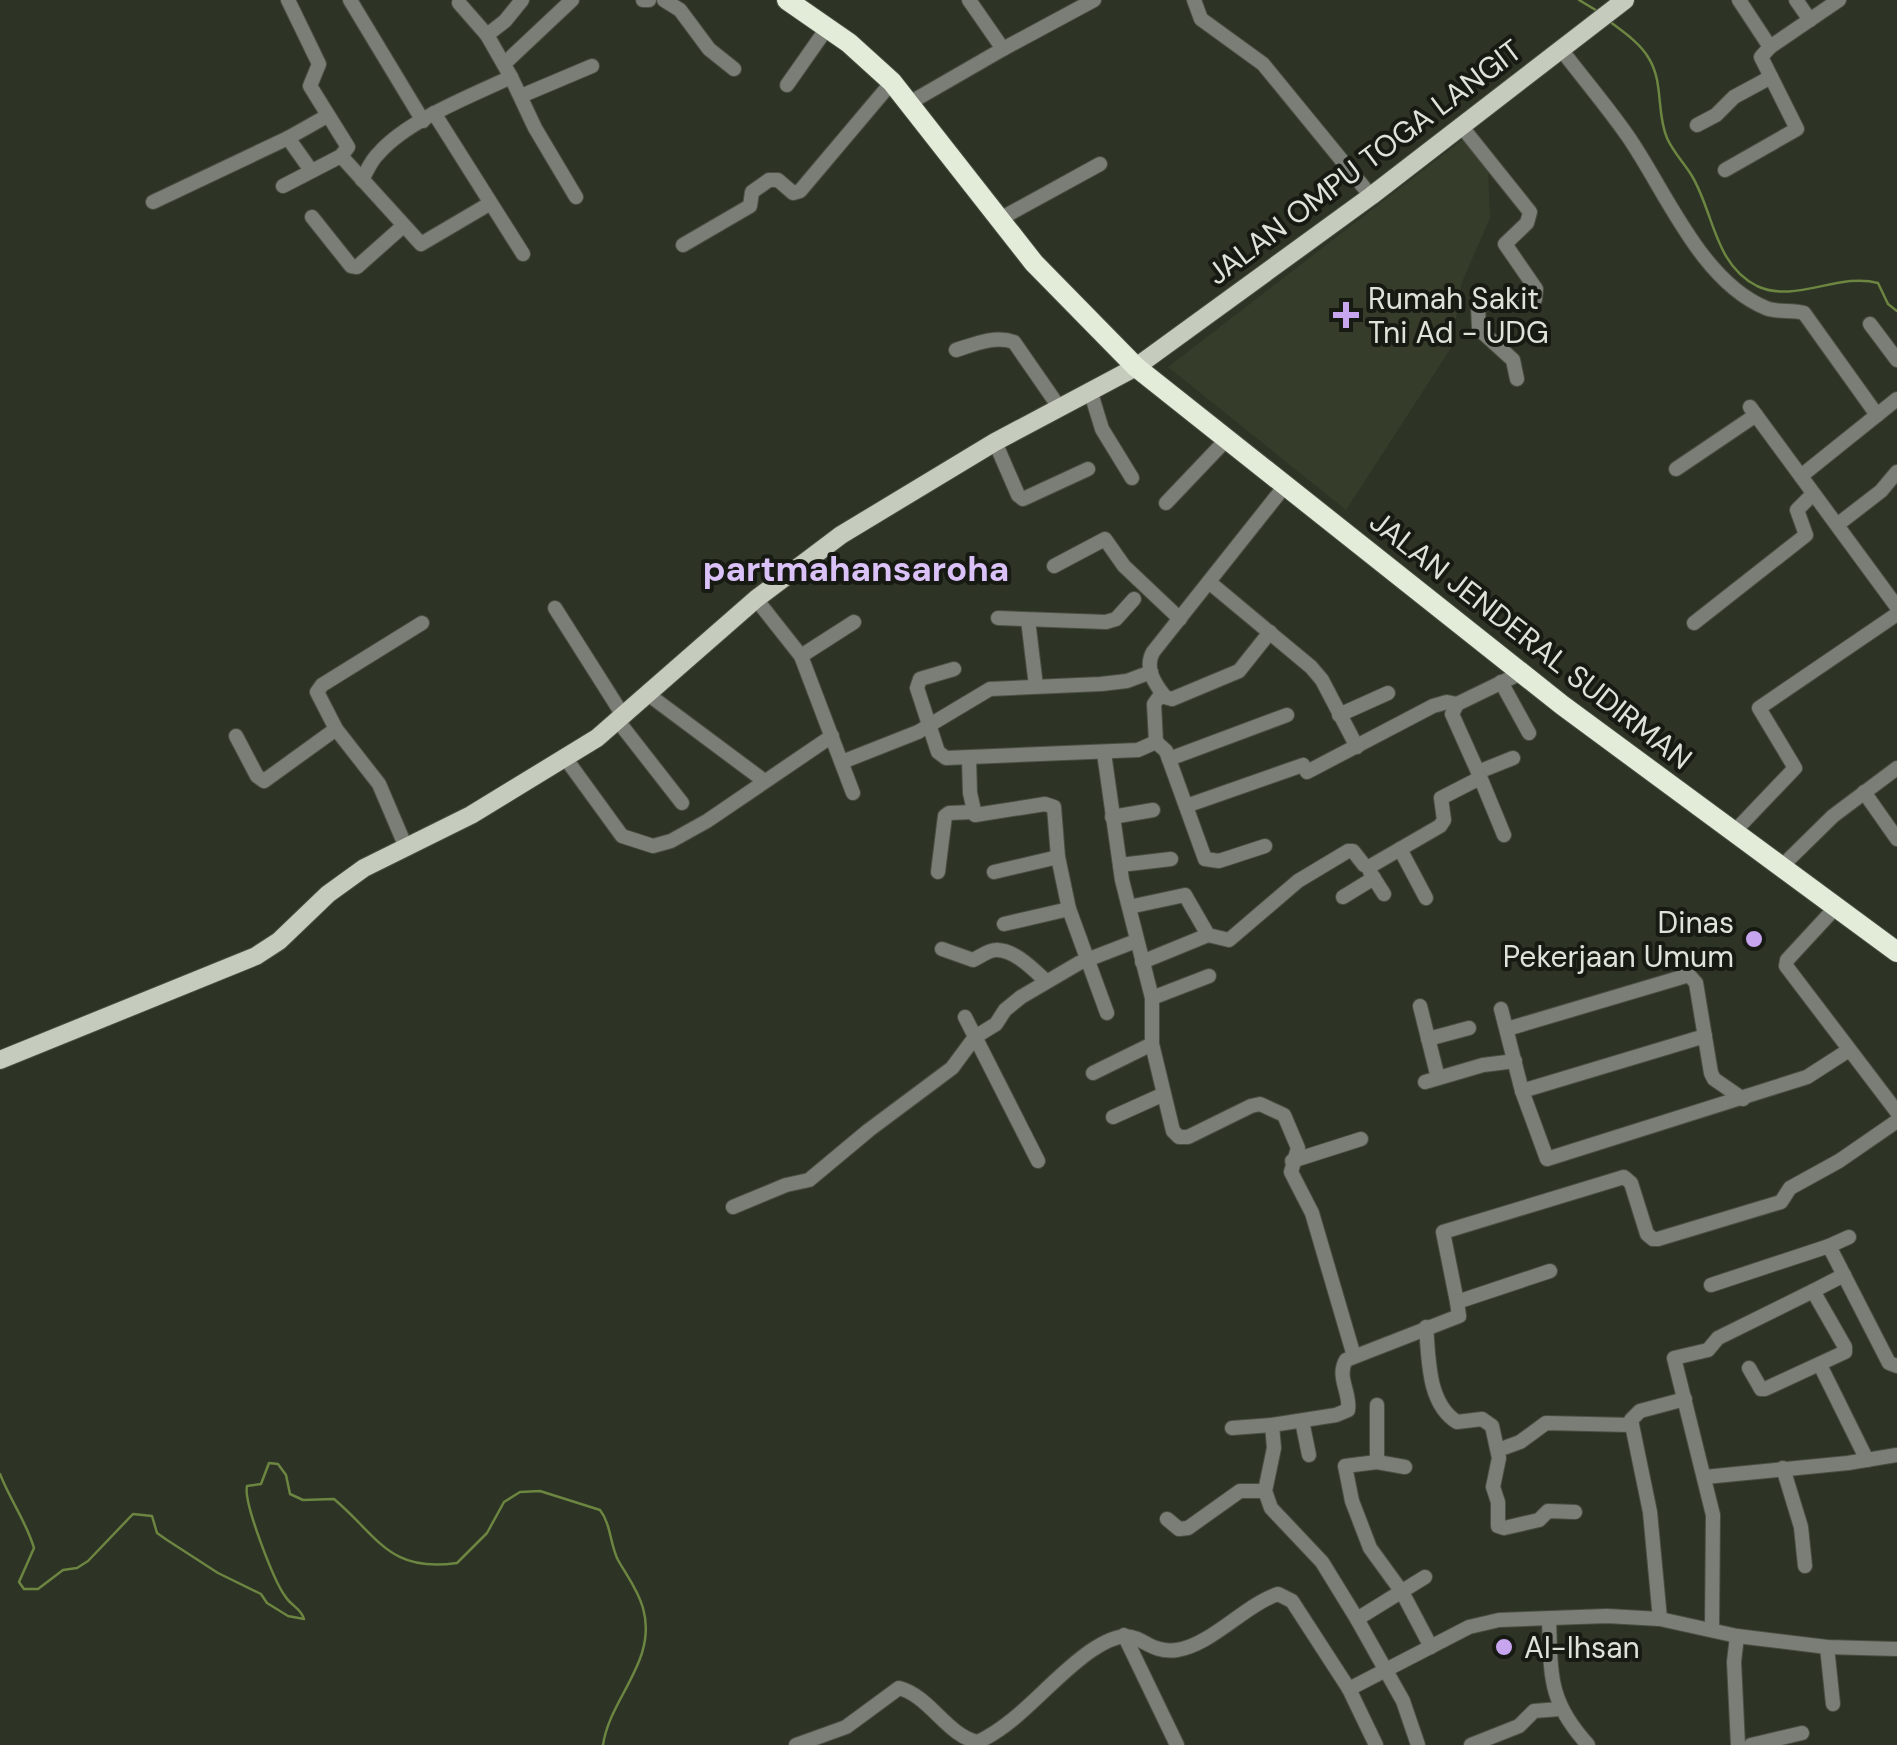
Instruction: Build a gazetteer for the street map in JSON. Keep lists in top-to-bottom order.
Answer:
{
  "streets": {
    "highway": ["JALAN JENDERAL SUDIRMAN"],
    "main road": ["JALAN OMPU TOGA LANGIT"]
  },
  "crossings": [
    ["JALAN OMPU TOGA LANGIT", "JALAN JENDERAL SUDIRMAN"]
  ],
  "districts": ["partmahansaroha"],
  "places": {
    "health": ["Rumah Sakit Tni Ad - UDG"],
    "other": ["Dinas Pekerjaan Umum", "Al-Ihsan"]
  }
}
